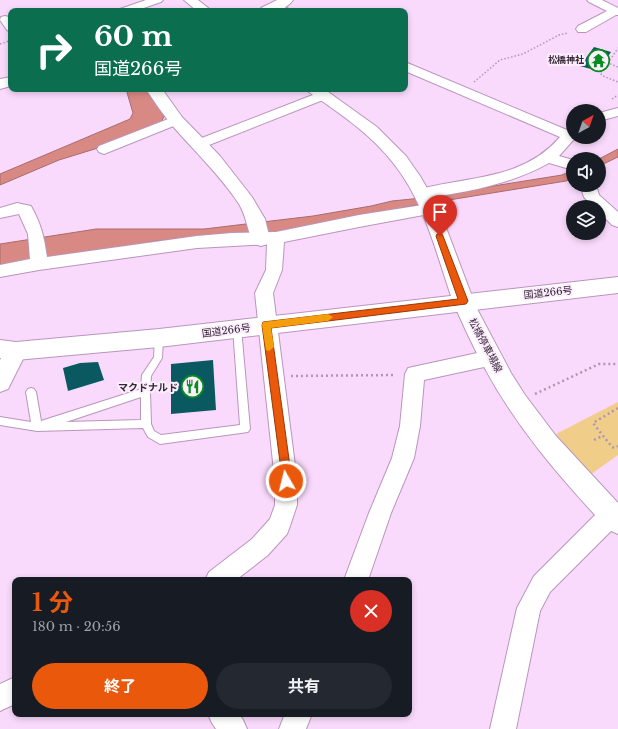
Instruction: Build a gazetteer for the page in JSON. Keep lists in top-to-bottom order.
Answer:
{
  "streets": {
    "main road": ["国道266号", "松橋停車場線"]
  },
  "crossings": [
    ["国道266号", "松橋停車場線"]
  ],
  "places": {
    "temple": ["松橋神社"],
    "restaurant": ["マクドナルド"]
  },
  "north": "top right",
  "page": {
    "turn": ["60 m", "国道266号"],
    "heading": ["1 分", "180 m · 20:56"],
    "buttons": ["終了", "共有"]
  }
}
